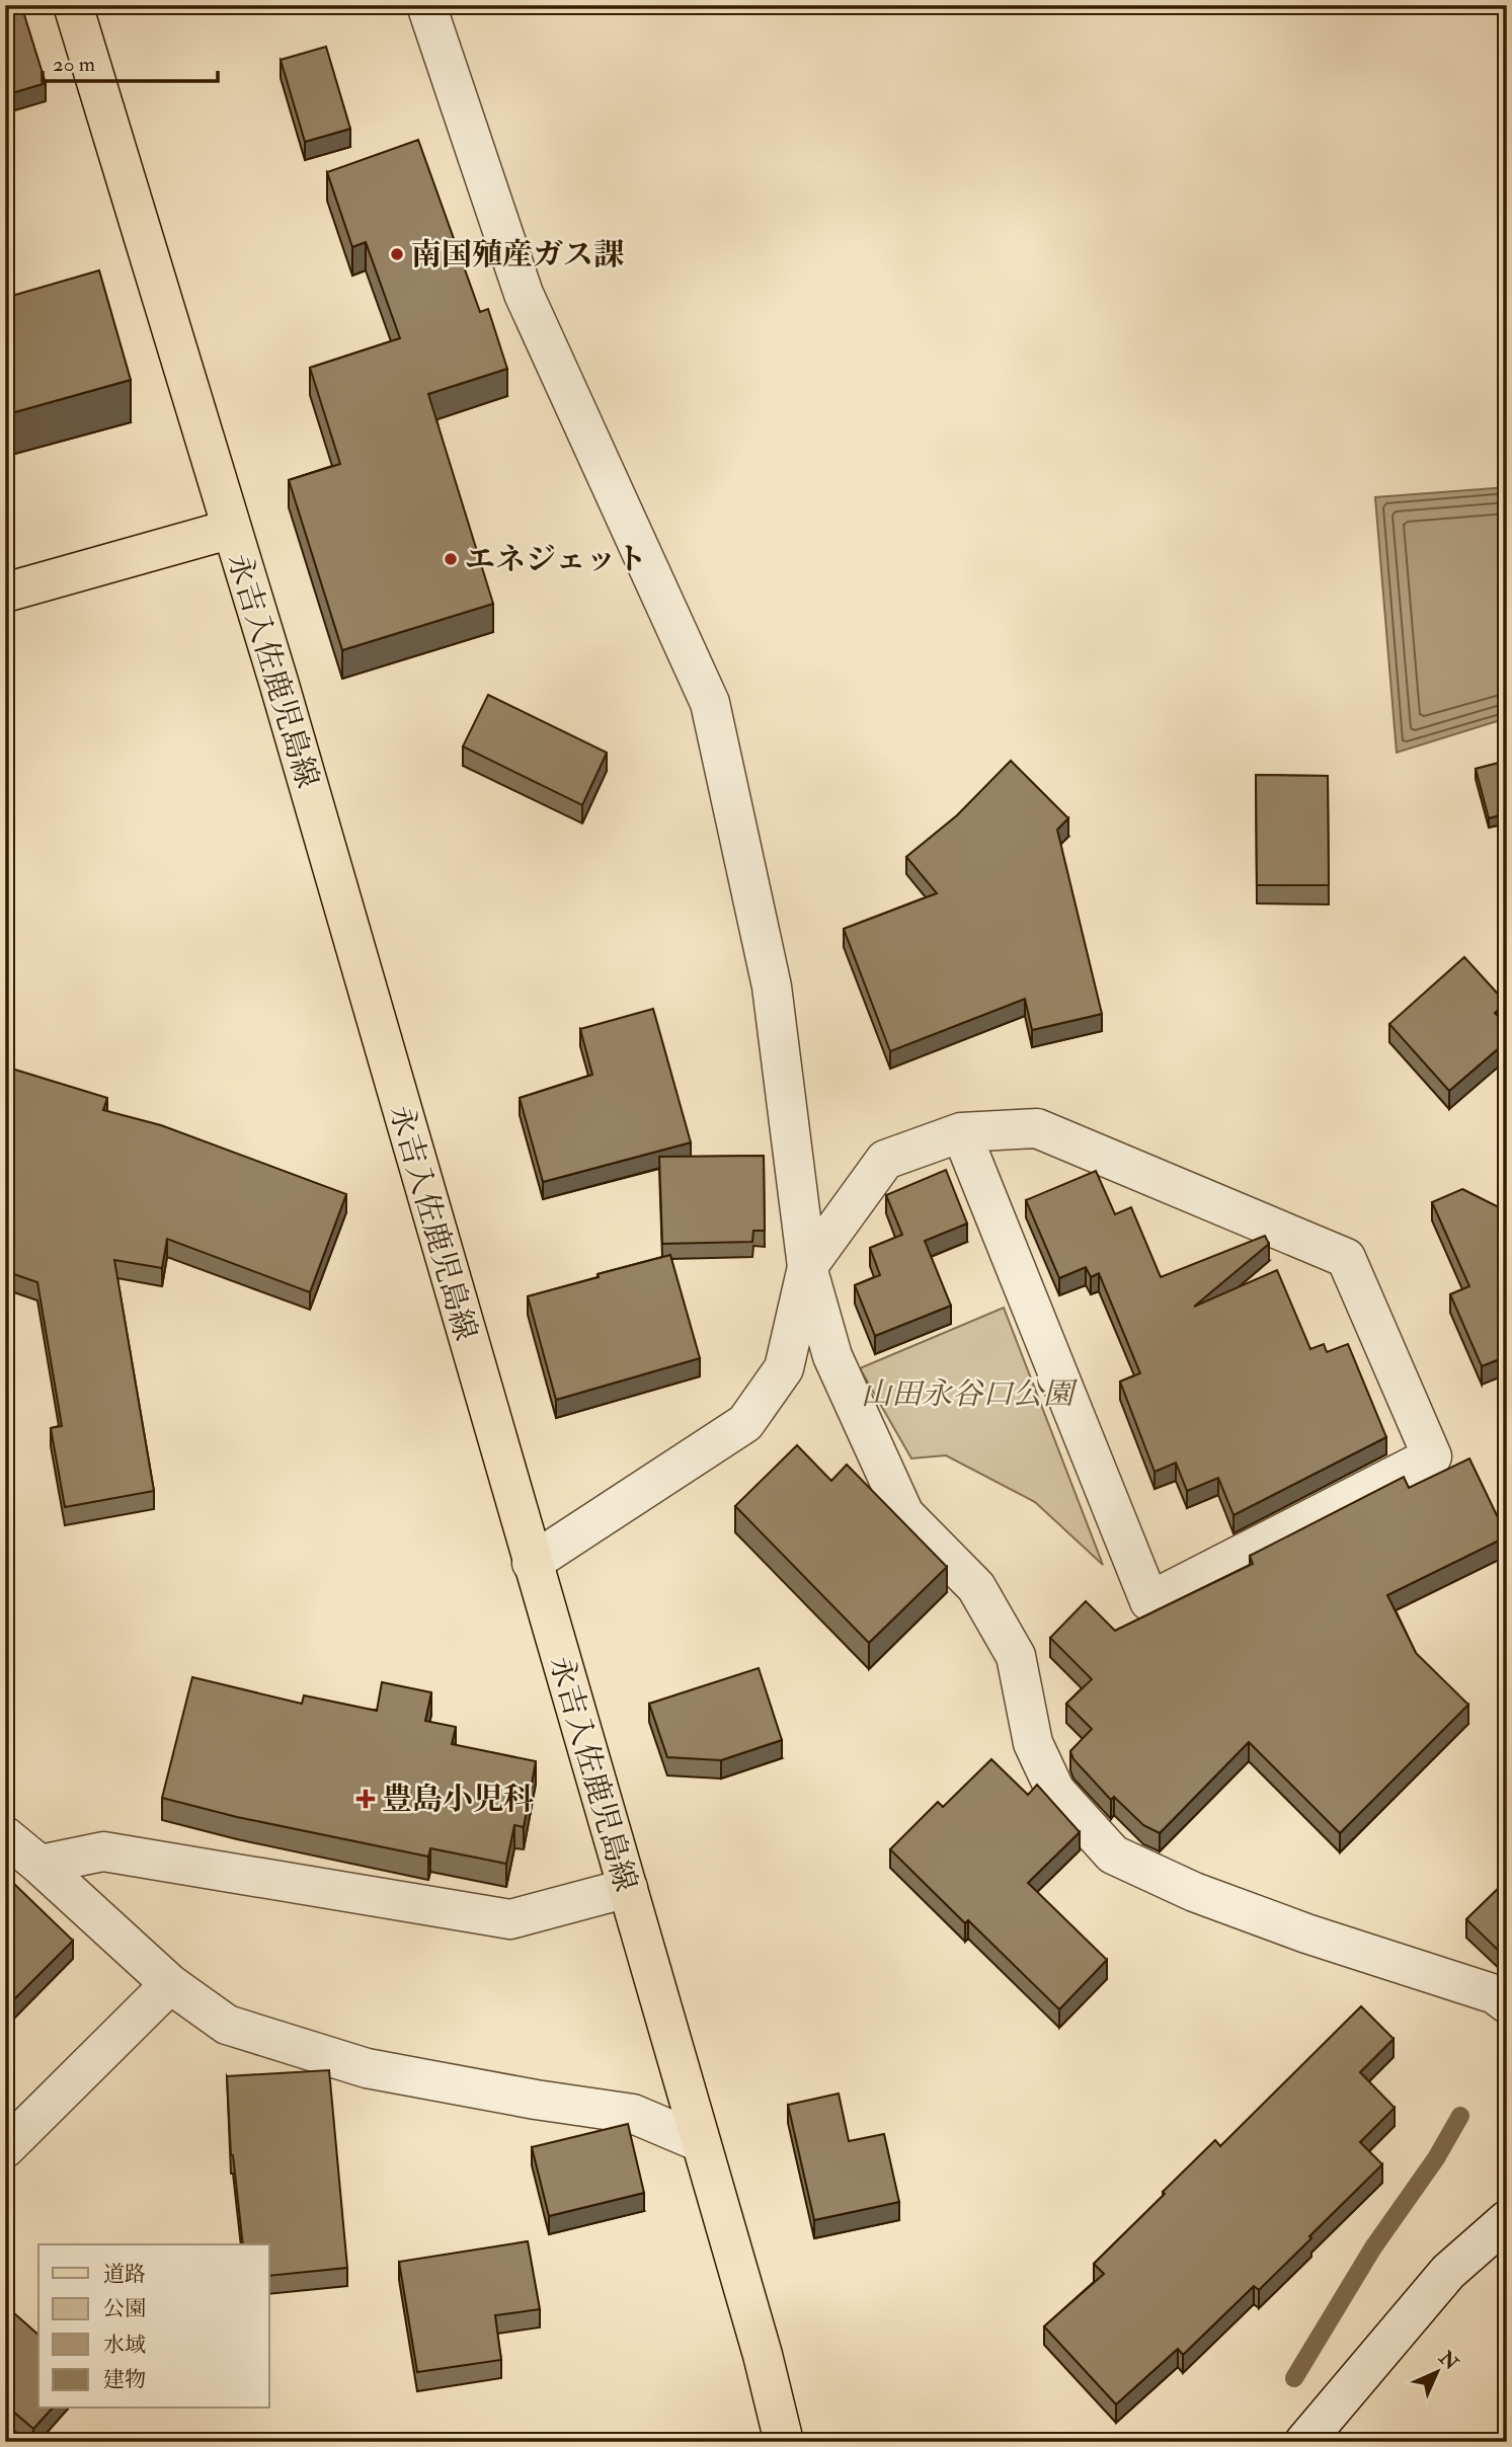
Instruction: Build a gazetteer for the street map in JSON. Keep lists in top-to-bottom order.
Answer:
{
  "streets": {
    "main road": ["永吉入佐鹿児島線"]
  },
  "parks": ["山田永谷口公園"],
  "places": {
    "other": ["南国殖産ガス課", "エネジェット"],
    "health": ["豊島小児科"]
  },
  "legend": [
    "道路",
    "公園",
    "水域",
    "建物"
  ],
  "scale_bar": "20 m",
  "north": "top right"
}
